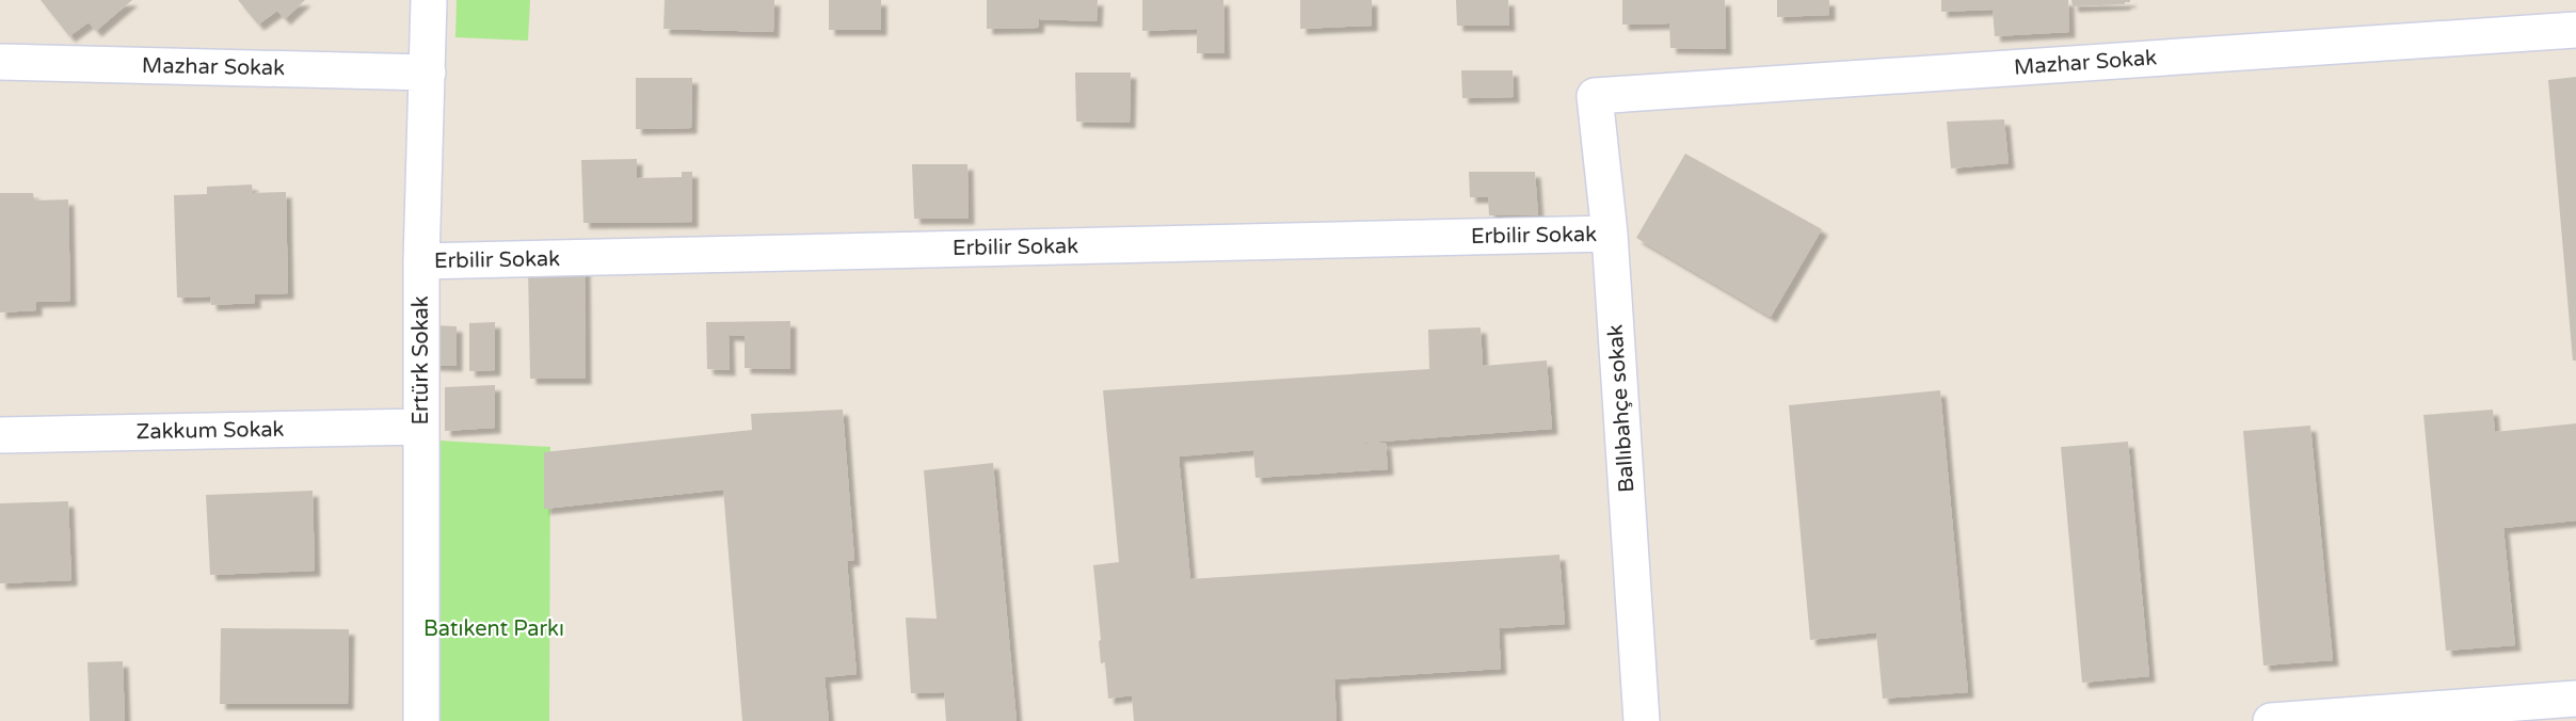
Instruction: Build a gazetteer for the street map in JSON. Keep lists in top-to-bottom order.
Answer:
{
  "streets": {
    "street": [
      "Mazhar Sokak",
      "Erbilir Sokak",
      "Ertürk Sokak",
      "Ballıbahçe sokak",
      "Zakkum Sokak"
    ]
  },
  "crossings": [
    ["Mazhar Sokak", "Ertürk Sokak"],
    ["Mazhar Sokak", "Ballıbahçe sokak"],
    ["Erbilir Sokak", "Ertürk Sokak"],
    ["Erbilir Sokak", "Ballıbahçe sokak"],
    ["Ertürk Sokak", "Zakkum Sokak"]
  ],
  "parks": ["Batıkent Parkı"]
}
